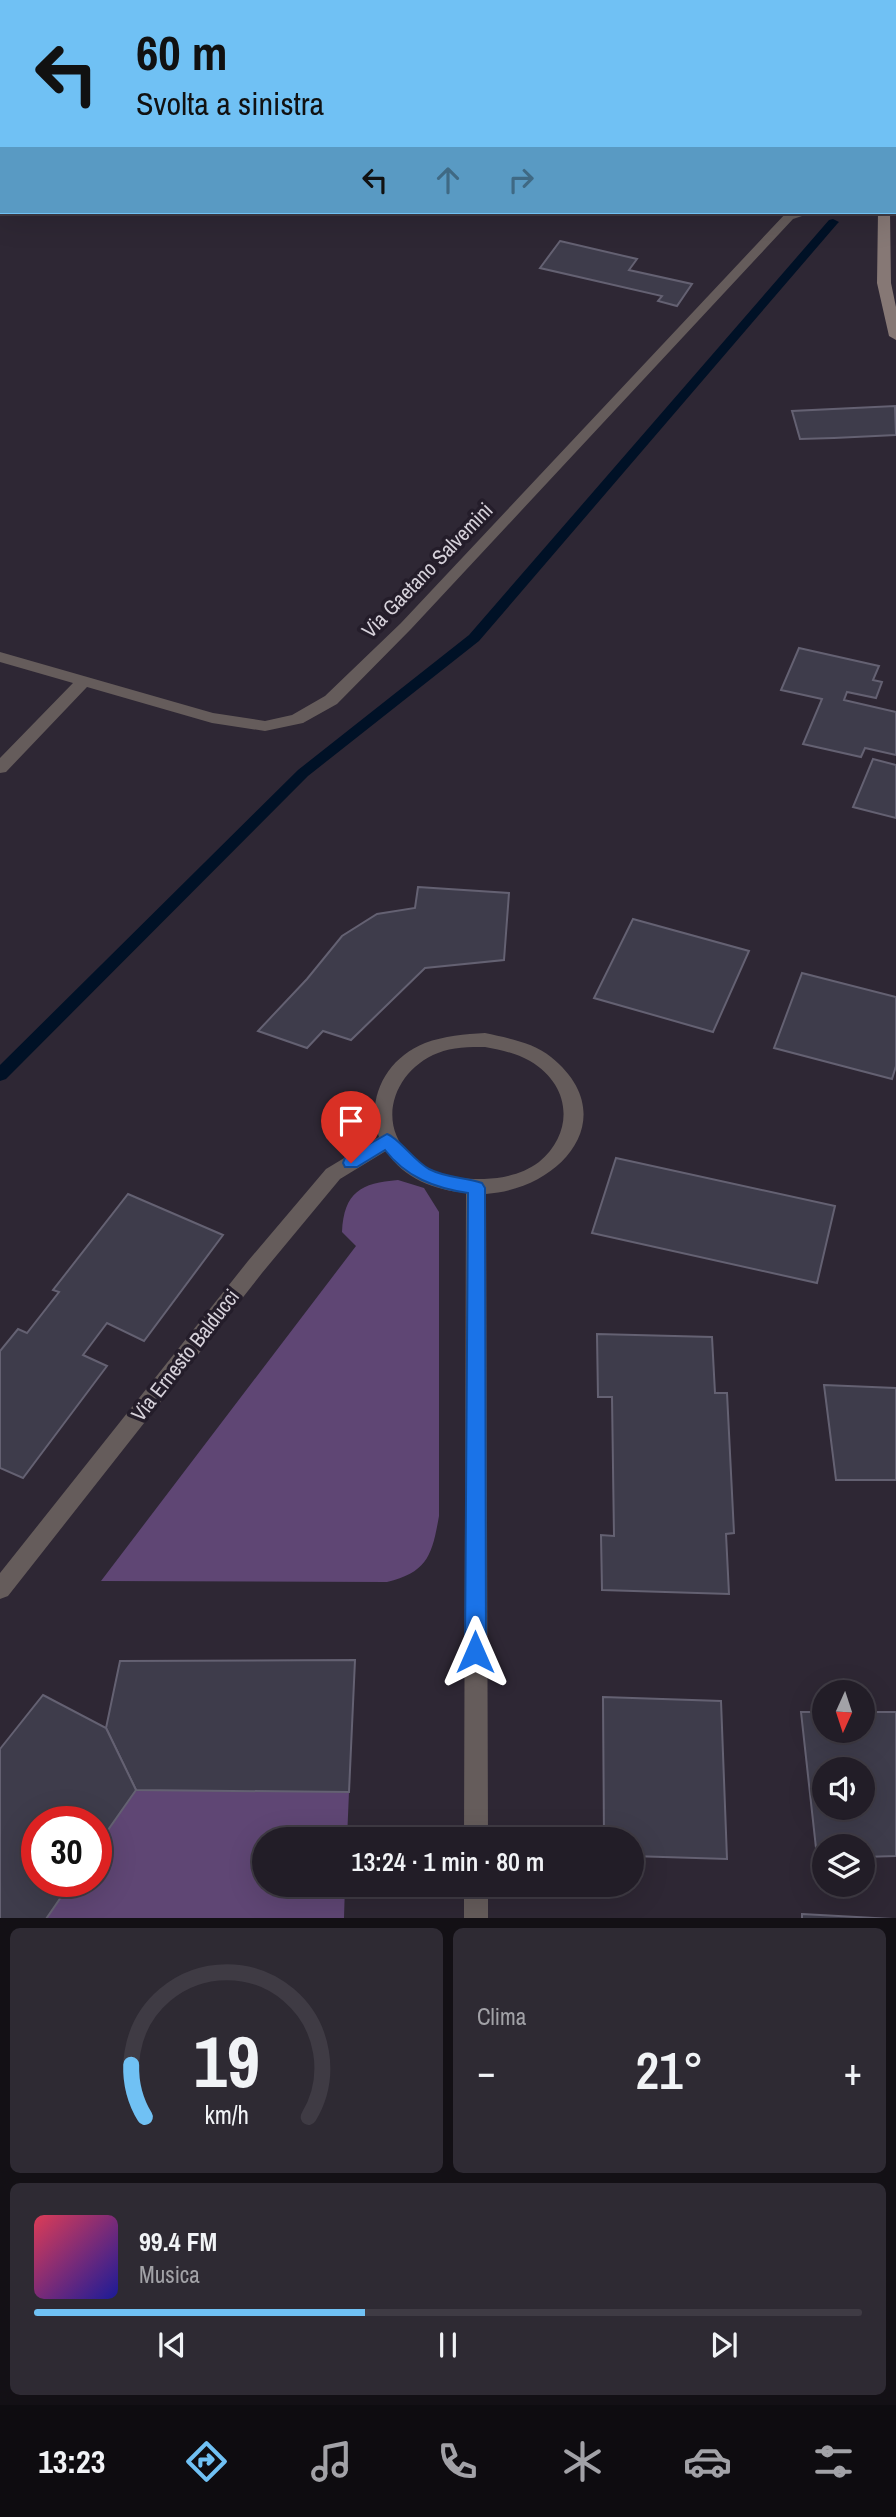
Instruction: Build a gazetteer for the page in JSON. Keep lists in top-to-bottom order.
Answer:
{
  "streets": {
    "street": ["Via Gaetano Salvemini", "Via Ernesto Balducci"]
  },
  "north": "bottom",
  "page": {
    "turn": ["60 m", "Svolta a sinistra"],
    "limit": "30",
    "trip": "13:24 · 1 min · 80 m",
    "tile": "Clima",
    "heat": ["−", "21°", "+"],
    "song": ["99.4 FM", "Musica"],
    "tabs": "13:23",
    "gauge": ["19", "km/h"]
  }
}
